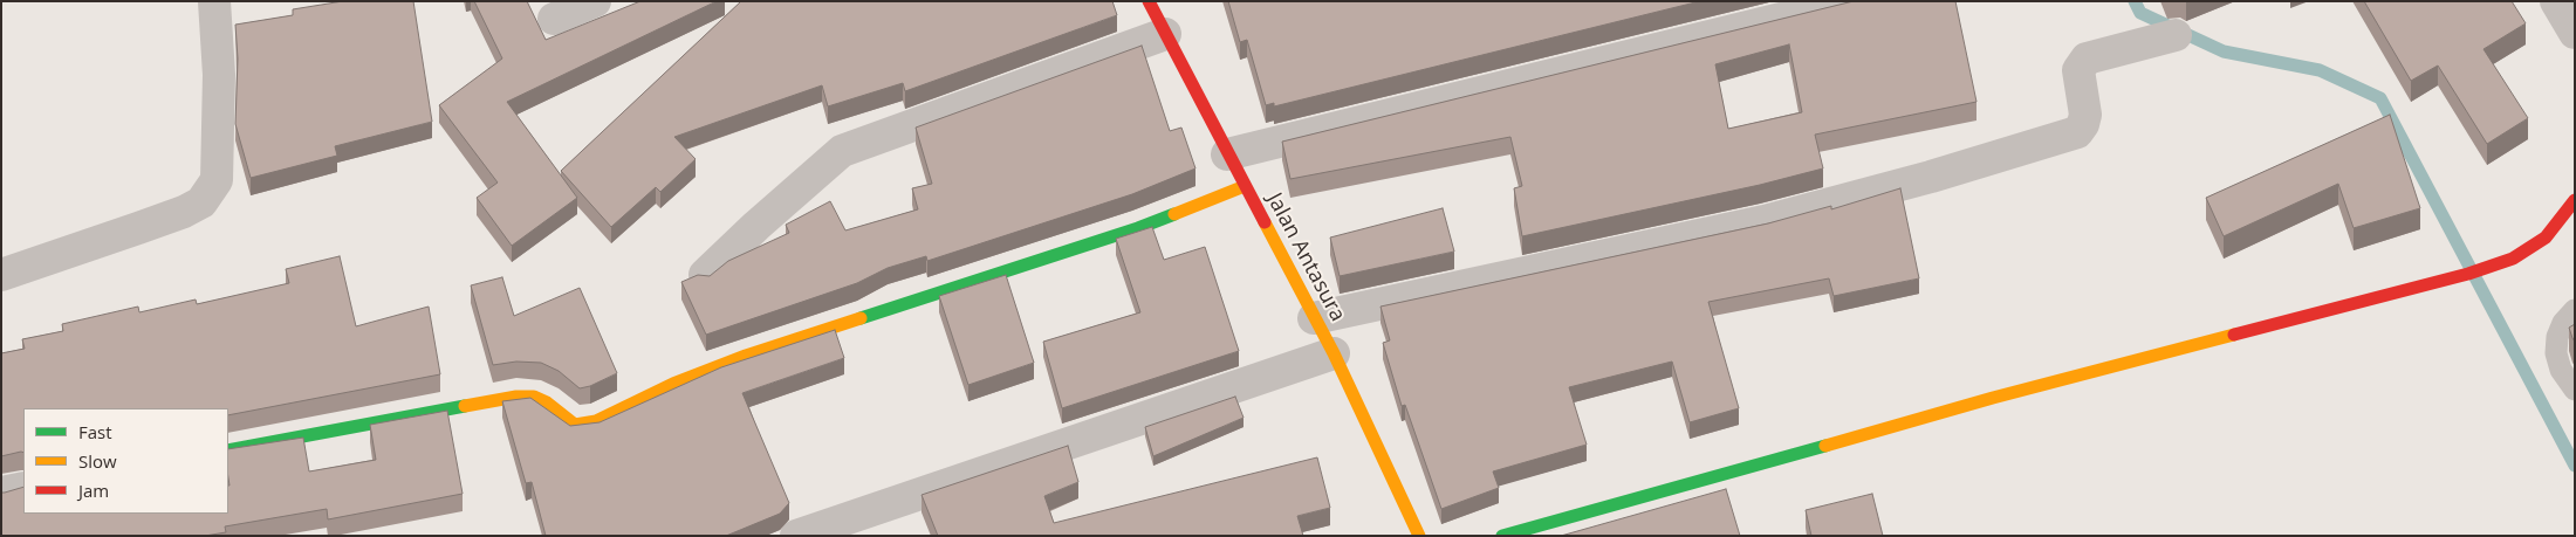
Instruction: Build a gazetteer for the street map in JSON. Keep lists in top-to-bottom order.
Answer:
{
  "streets": {
    "street": ["Jalan Antasura"]
  },
  "legend": ["Fast", "Slow", "Jam"]
}
